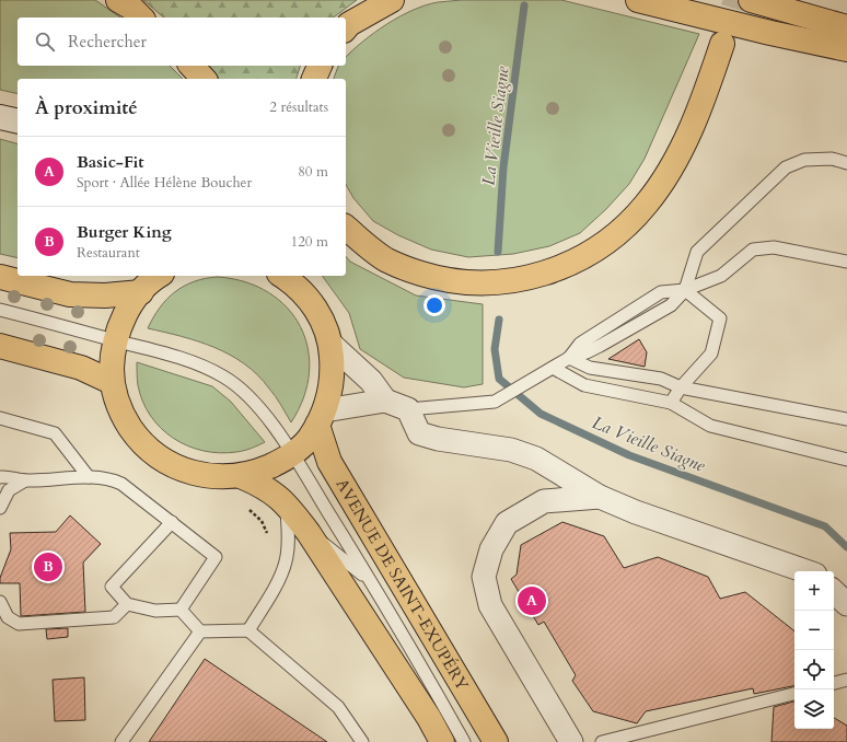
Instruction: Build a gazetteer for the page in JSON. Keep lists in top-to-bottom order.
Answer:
{
  "streets": {
    "main road": ["AVENUE DE SAINT-EXUPÉRY"]
  },
  "water": ["La Vieille Siagne"],
  "page": {
    "search": "Rechercher",
    "heading": ["À proximité", "2 résultats"],
    "list": [
      {
        "mark": "A",
        "name": "Basic-Fit",
        "note": "Sport · Allée Hélène Boucher",
        "value": "80 m"
      },
      {
        "mark": "B",
        "name": "Burger King",
        "note": "Restaurant",
        "value": "120 m"
      }
    ],
    "pins": ["B", "A"],
    "map_buttons": ["+", "−"]
  }
}
